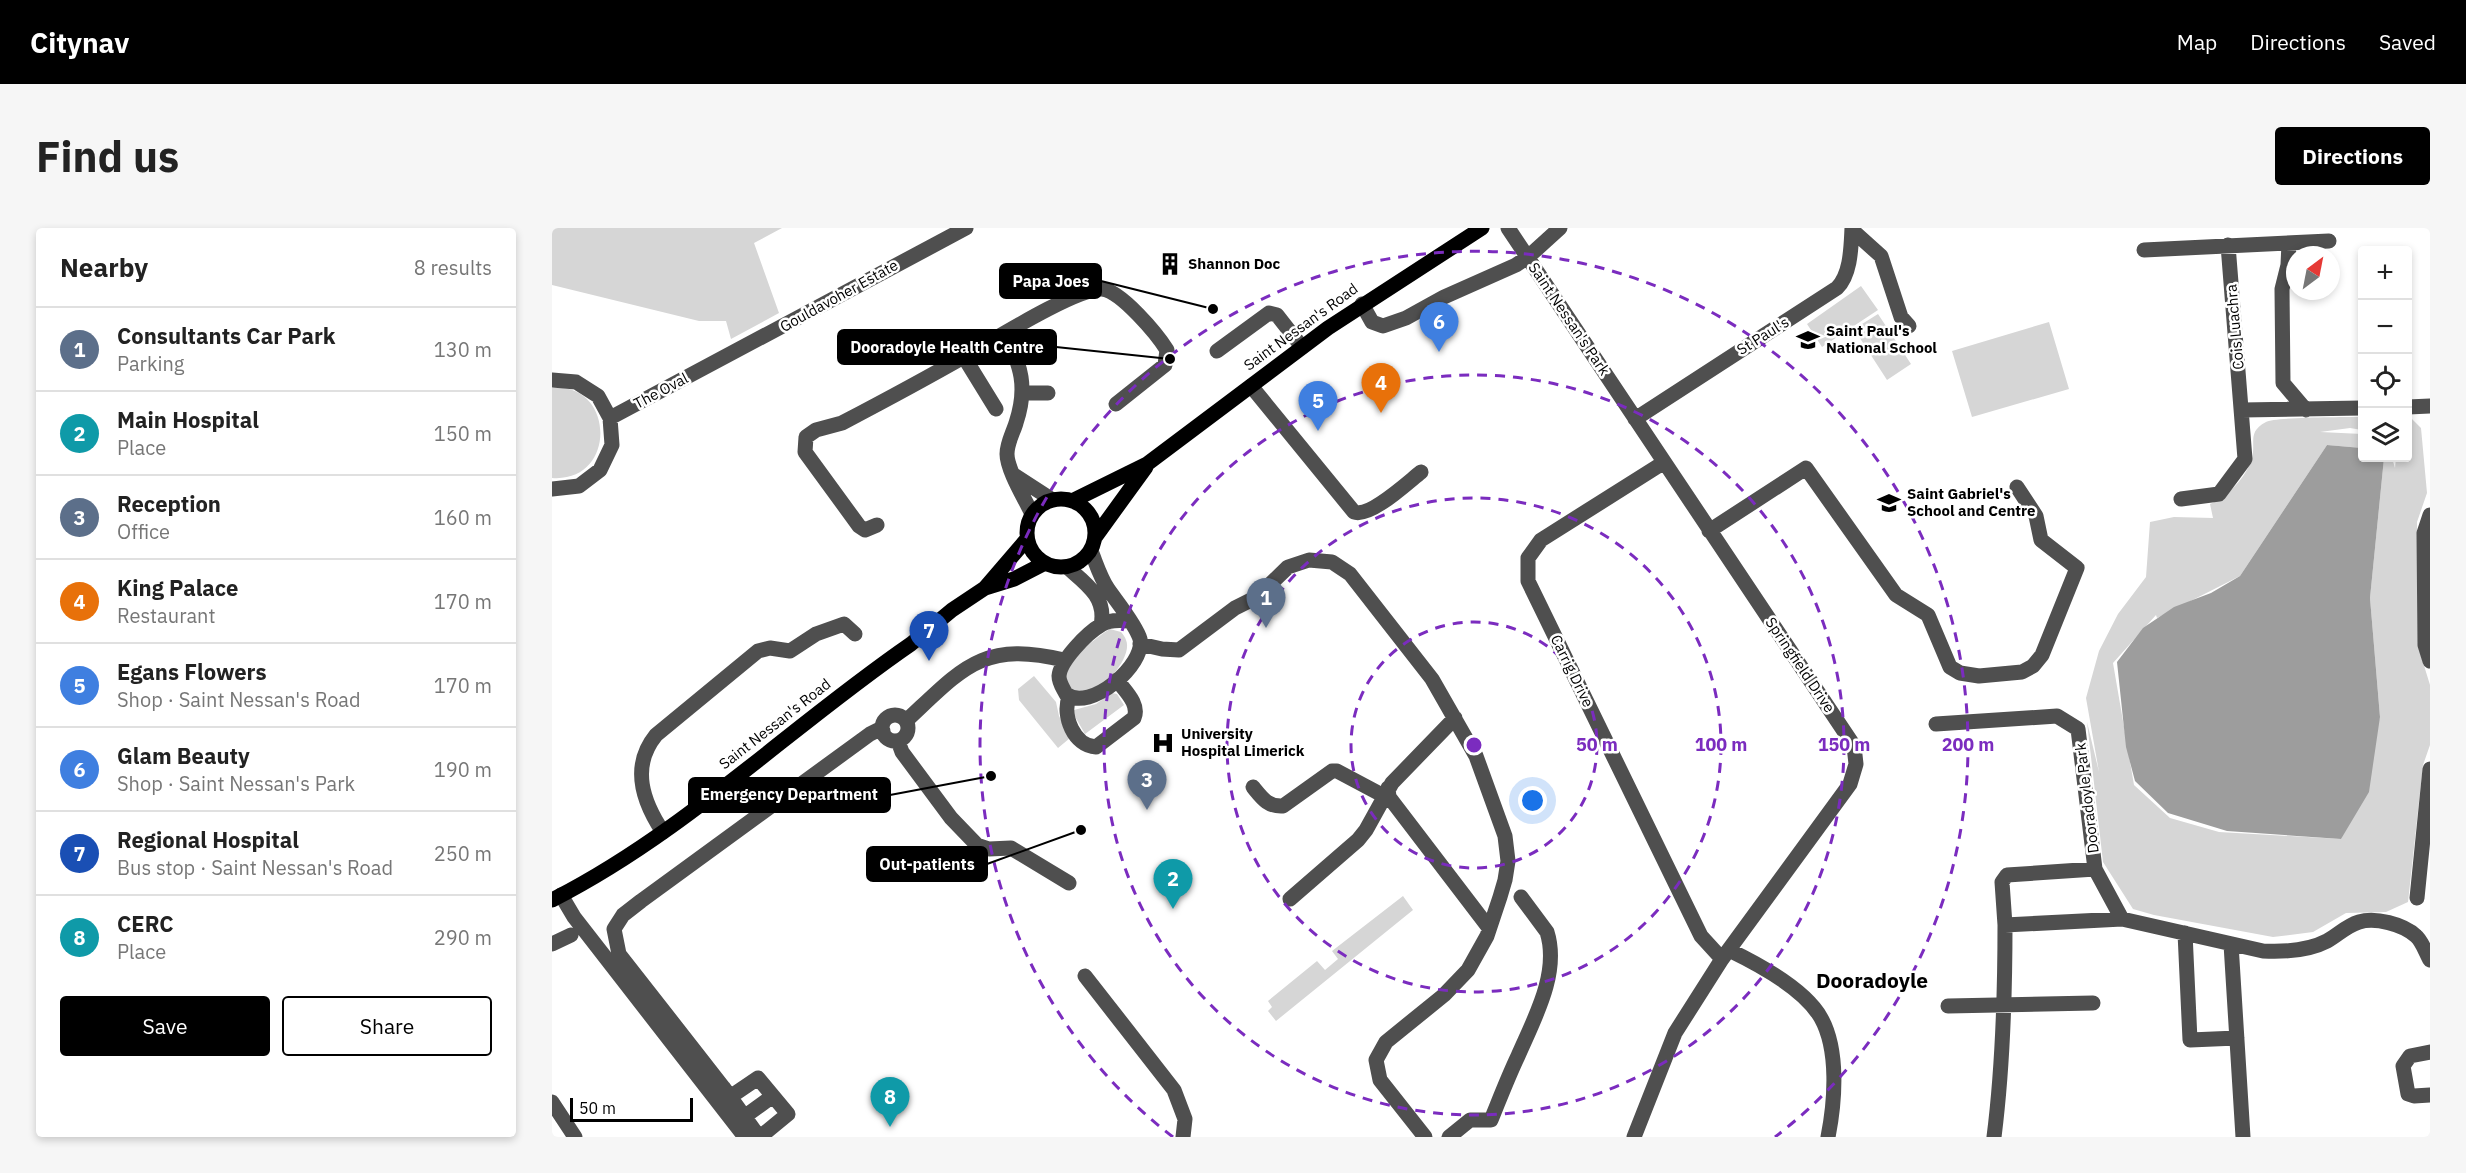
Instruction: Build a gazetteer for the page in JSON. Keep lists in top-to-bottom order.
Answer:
{
  "streets": {
    "main road": ["Saint Nessan's Road"],
    "street": [
      "Gouldavoher Estate",
      "Saint Nessan's Park",
      "Cois Luachra",
      "St Paul's",
      "The Oval",
      "Springfield Drive",
      "Carrig Drive",
      "Dooradoyle Park"
    ]
  },
  "crossings": [
    ["Gouldavoher Estate", "The Oval"],
    ["Saint Nessan's Park", "Saint Nessan's Road"],
    ["Saint Nessan's Park", "Springfield Drive"],
    ["St Paul's", "Springfield Drive"],
    ["Springfield Drive", "Carrig Drive"]
  ],
  "districts": ["Dooradoyle"],
  "places": {
    "building": ["Shannon Doc"],
    "other": [
      "Papa Joes",
      "Dooradoyle Health Centre",
      "Emergency Department",
      "Out-patients"
    ],
    "school or university": ["Saint Paul's National School", "Saint Gabriel's School and Centre"],
    "hospital": ["University Hospital Limerick"]
  },
  "scale_bar": "50 m",
  "north": "top right",
  "page": {
    "header": "Citynav",
    "nav": ["Map", "Directions", "Saved"],
    "buttons": [
      "Directions",
      ["Save", "Share"]
    ],
    "title": "Find us",
    "heading": ["Nearby", "8 results"],
    "map_buttons": ["+", "−"],
    "pins": [
      "6",
      "4",
      "5",
      "1",
      "7",
      "3",
      "2",
      "8"
    ],
    "list": [
      {
        "mark": "1",
        "name": "Consultants Car Park",
        "note": "Parking",
        "value": "130 m"
      },
      {
        "mark": "2",
        "name": "Main Hospital",
        "note": "Place",
        "value": "150 m"
      },
      {
        "mark": "3",
        "name": "Reception",
        "note": "Office",
        "value": "160 m"
      },
      {
        "mark": "4",
        "name": "King Palace",
        "note": "Restaurant",
        "value": "170 m"
      },
      {
        "mark": "5",
        "name": "Egans Flowers",
        "note": "Shop · Saint Nessan's Road",
        "value": "170 m"
      },
      {
        "mark": "6",
        "name": "Glam Beauty",
        "note": "Shop · Saint Nessan's Park",
        "value": "190 m"
      },
      {
        "mark": "7",
        "name": "Regional Hospital",
        "note": "Bus stop · Saint Nessan's Road",
        "value": "250 m"
      },
      {
        "mark": "8",
        "name": "CERC",
        "note": "Place",
        "value": "290 m"
      }
    ],
    "scale": "50 m"
  },
  "rings": [
    "50 m",
    "100 m",
    "150 m",
    "200 m"
  ]
}
